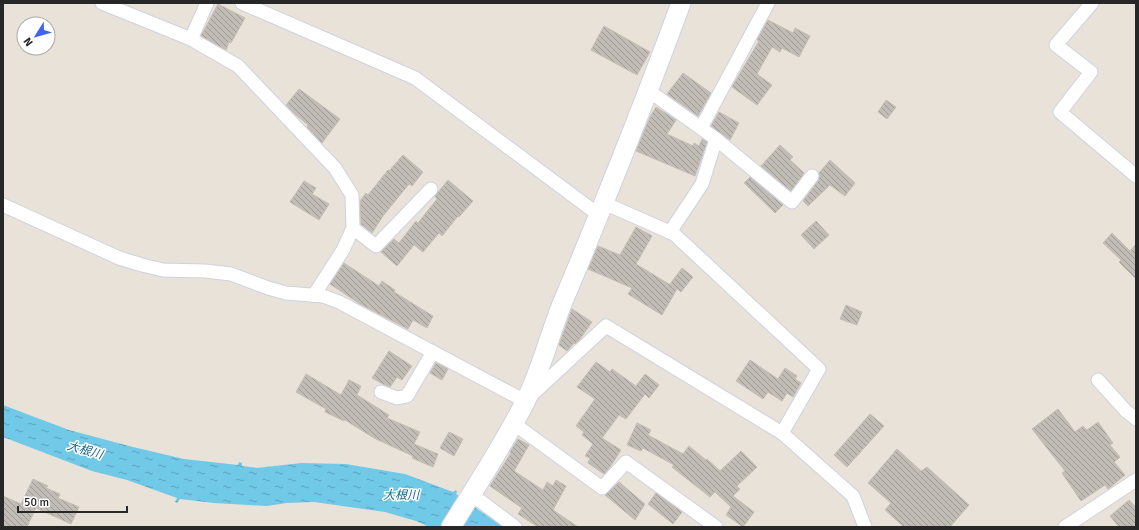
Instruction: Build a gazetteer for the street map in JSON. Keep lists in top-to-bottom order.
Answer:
{
  "water": ["大根川"],
  "scale_bar": "50 m",
  "north": "bottom left"
}
